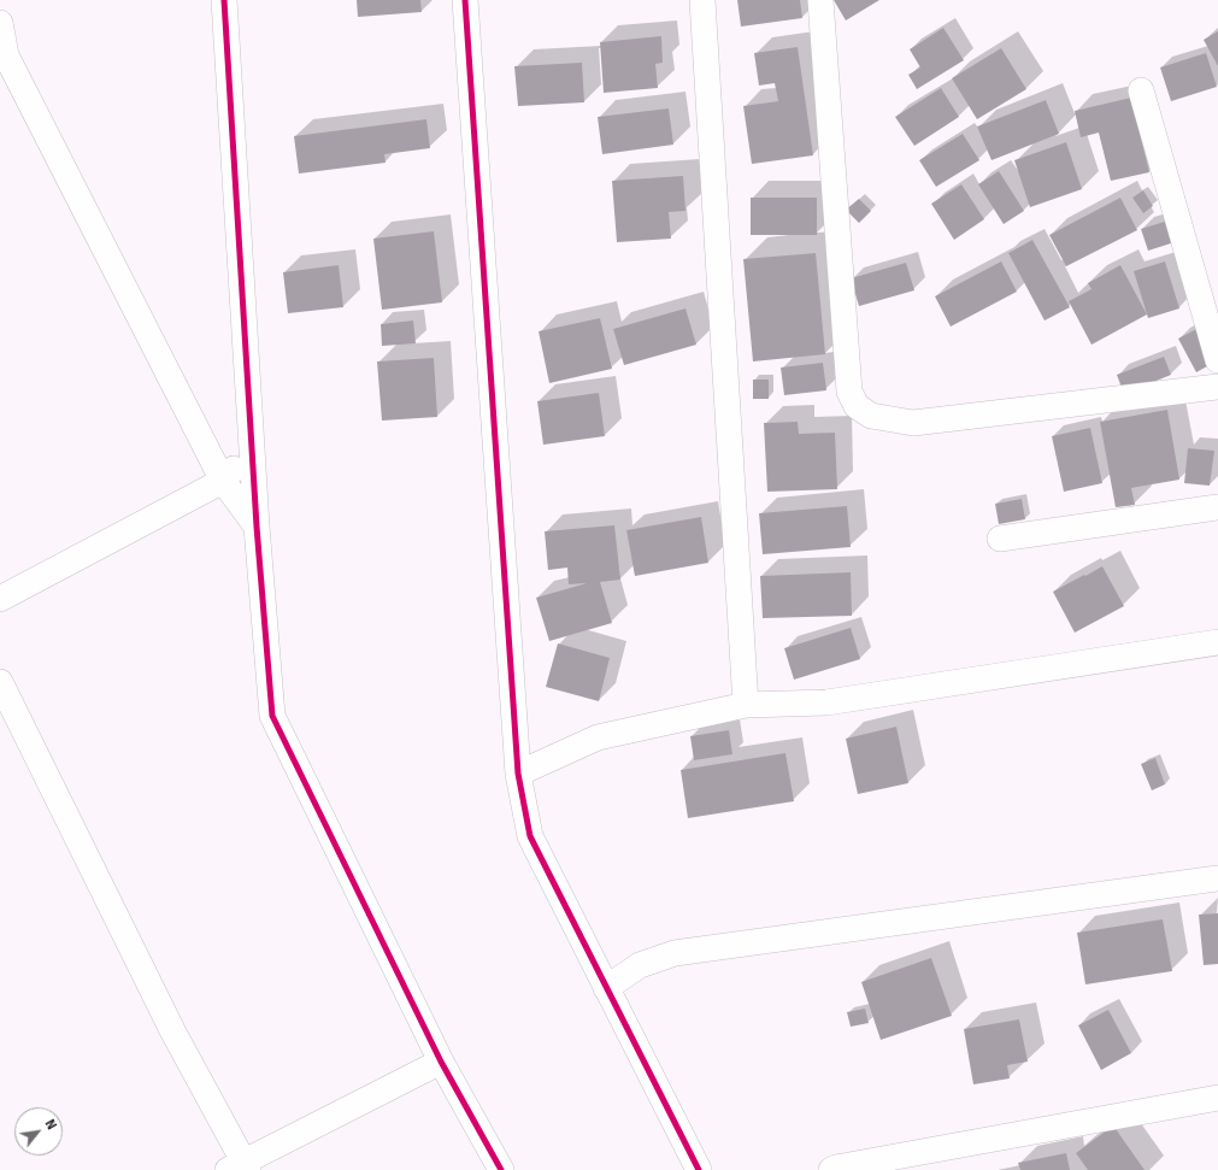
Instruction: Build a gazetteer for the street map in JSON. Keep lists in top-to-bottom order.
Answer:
{
  "north": "top right"
}
